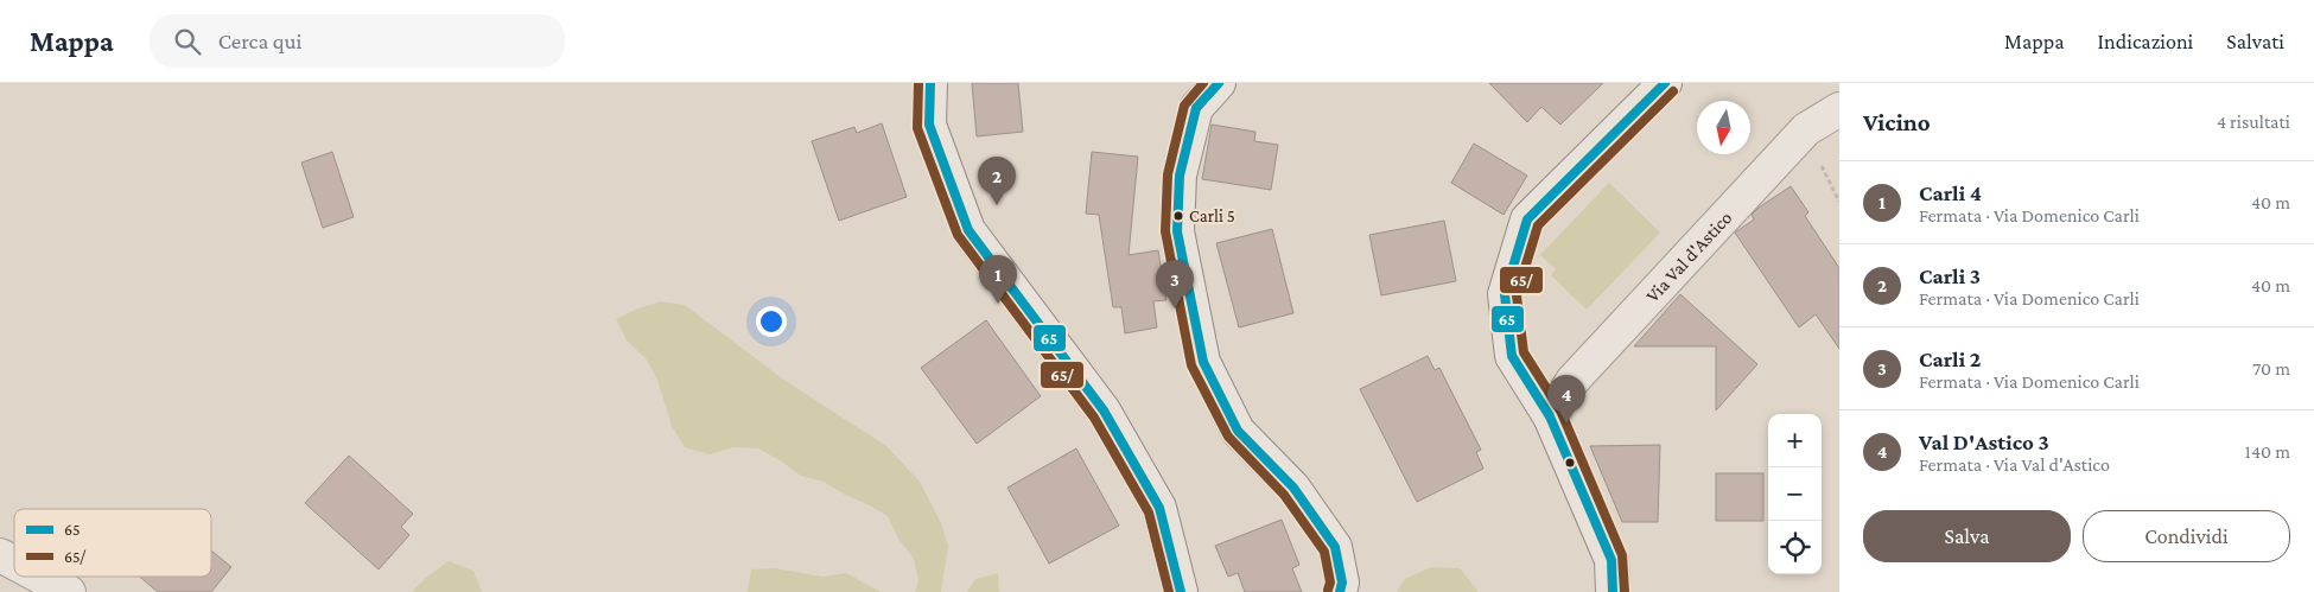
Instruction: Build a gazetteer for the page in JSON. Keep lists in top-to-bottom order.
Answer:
{
  "streets": {
    "street": ["Via Val d'Astico"]
  },
  "places": ["Carli 5"],
  "lines": ["transit line 65", "transit line 65/"],
  "legend": ["65", "65/"],
  "north": "bottom",
  "page": {
    "header": "Mappa",
    "search": "Cerca qui",
    "nav": ["Mappa", "Indicazioni", "Salvati"],
    "heading": ["Vicino", "4 risultati"],
    "pins": [
      "2",
      "1",
      "3",
      "4"
    ],
    "list": [
      {
        "mark": "1",
        "name": "Carli 4",
        "note": "Fermata · Via Domenico Carli",
        "value": "40 m"
      },
      {
        "mark": "2",
        "name": "Carli 3",
        "note": "Fermata · Via Domenico Carli",
        "value": "40 m"
      },
      {
        "mark": "3",
        "name": "Carli 2",
        "note": "Fermata · Via Domenico Carli",
        "value": "70 m"
      },
      {
        "mark": "4",
        "name": "Val D'Astico 3",
        "note": "Fermata · Via Val d'Astico",
        "value": "140 m"
      }
    ],
    "map_buttons": ["+", "−"],
    "buttons": ["Salva", "Condividi"]
  }
}
